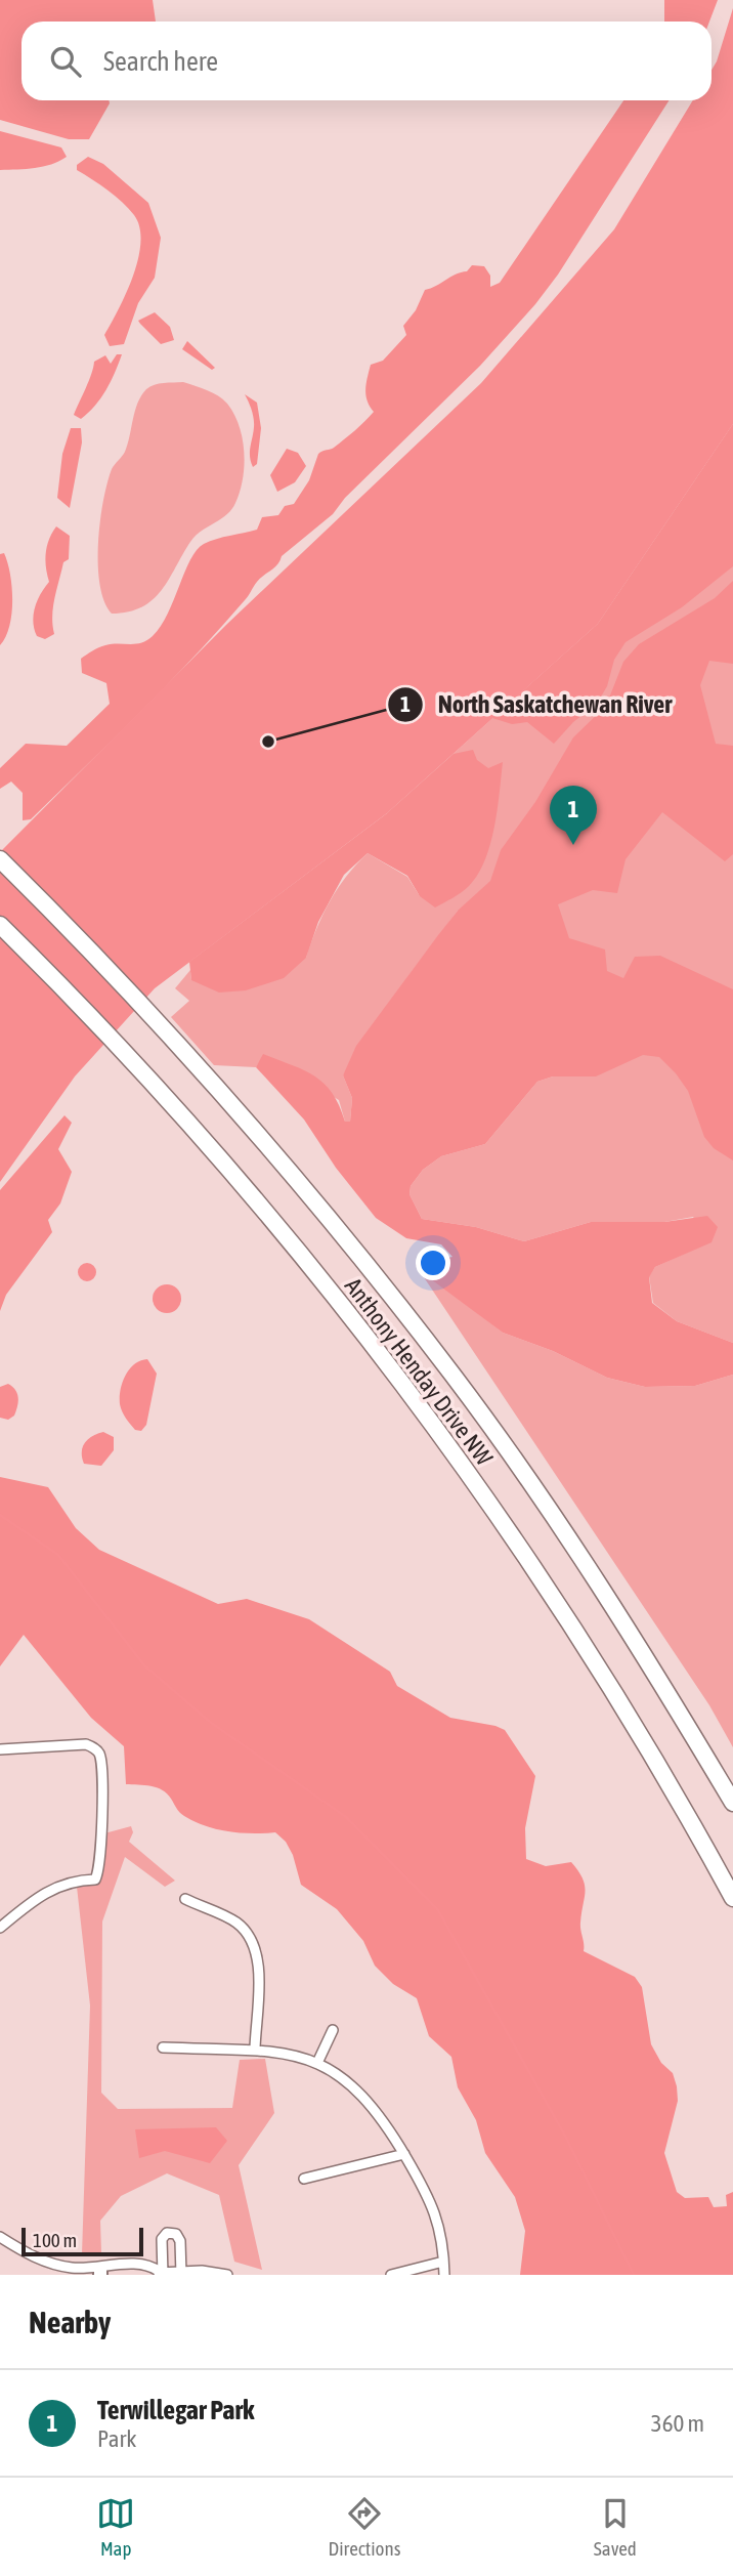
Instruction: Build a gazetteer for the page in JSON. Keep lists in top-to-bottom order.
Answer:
{
  "streets": {
    "highway": ["Anthony Henday Drive NW"]
  },
  "places": ["North Saskatchewan River"],
  "scale_bar": "100 m",
  "page": {
    "search": "Search here",
    "pins": "1",
    "scale": "100 m",
    "heading": "Nearby",
    "list": [
      {
        "mark": "1",
        "name": "Terwillegar Park",
        "note": "Park",
        "value": "360 m"
      }
    ],
    "nav": ["Map", "Directions", "Saved"]
  }
}
